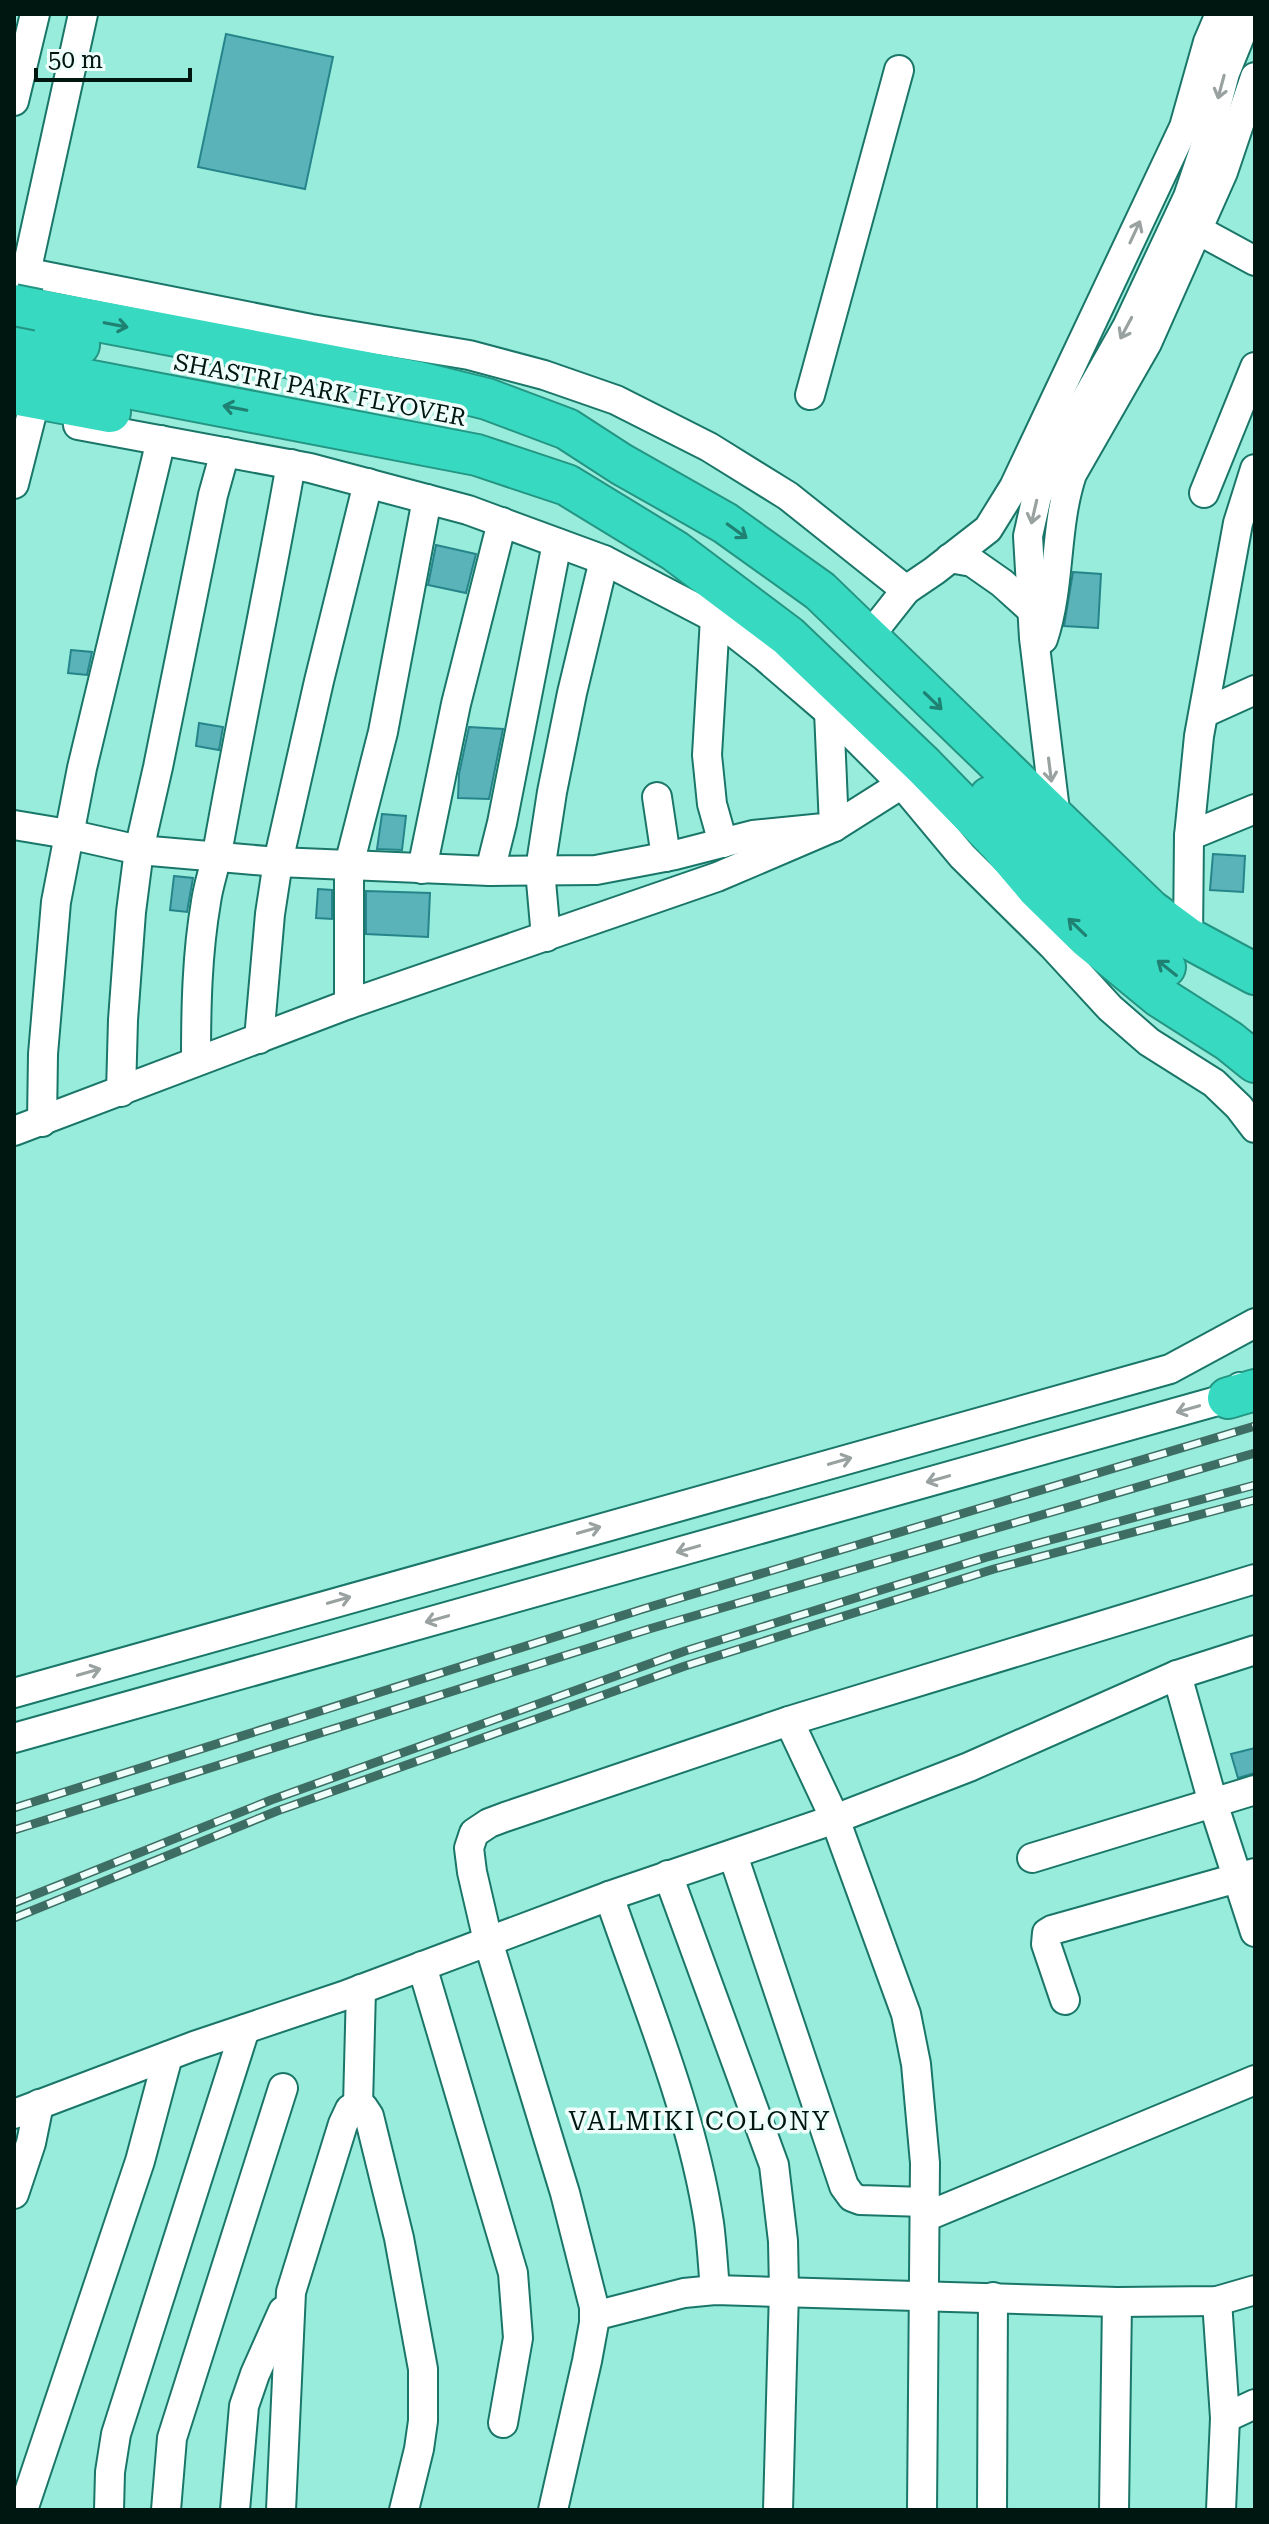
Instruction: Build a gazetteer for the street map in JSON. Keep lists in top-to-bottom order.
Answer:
{
  "streets": {
    "highway": ["SHASTRI PARK FLYOVER"]
  },
  "districts": ["VALMIKI COLONY"],
  "scale_bar": "50 m"
}
